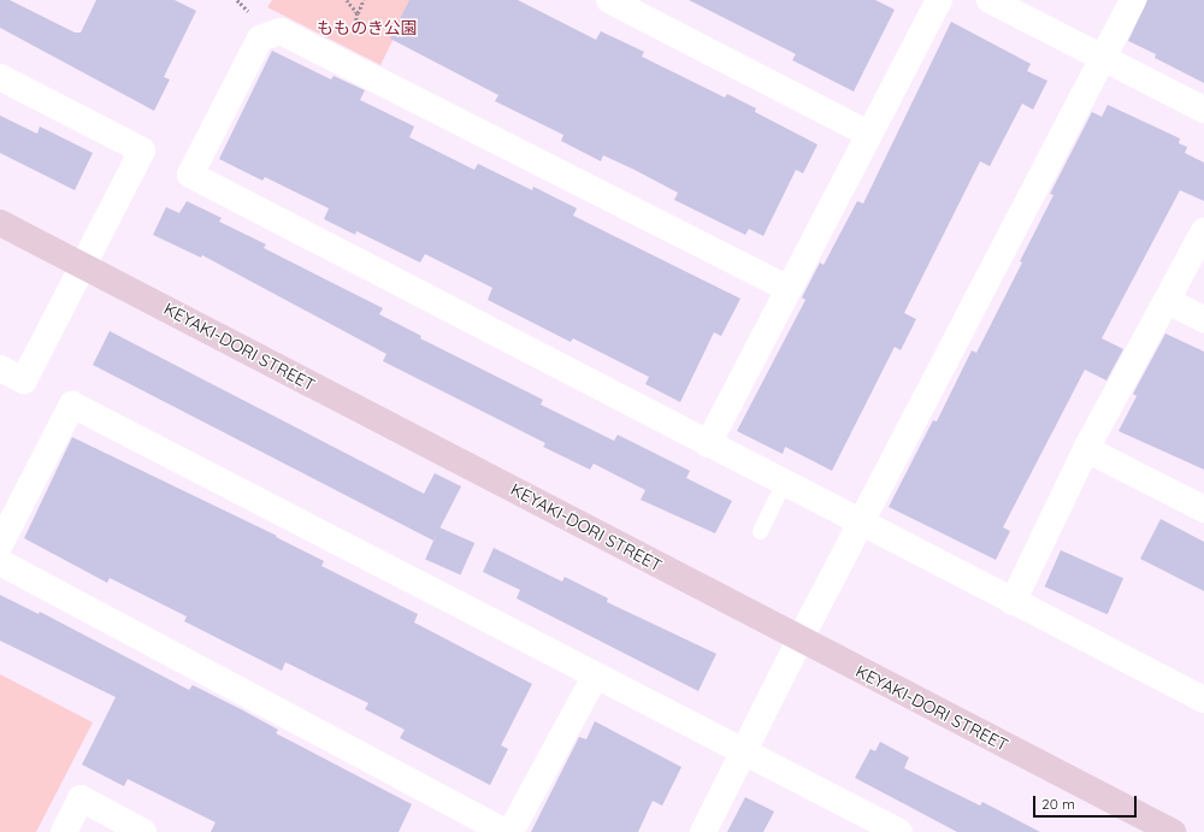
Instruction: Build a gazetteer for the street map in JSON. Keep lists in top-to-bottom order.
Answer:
{
  "streets": {
    "main road": ["KEYAKI-DORI STREET"]
  },
  "parks": ["もものき公園"],
  "scale_bar": "20 m"
}
